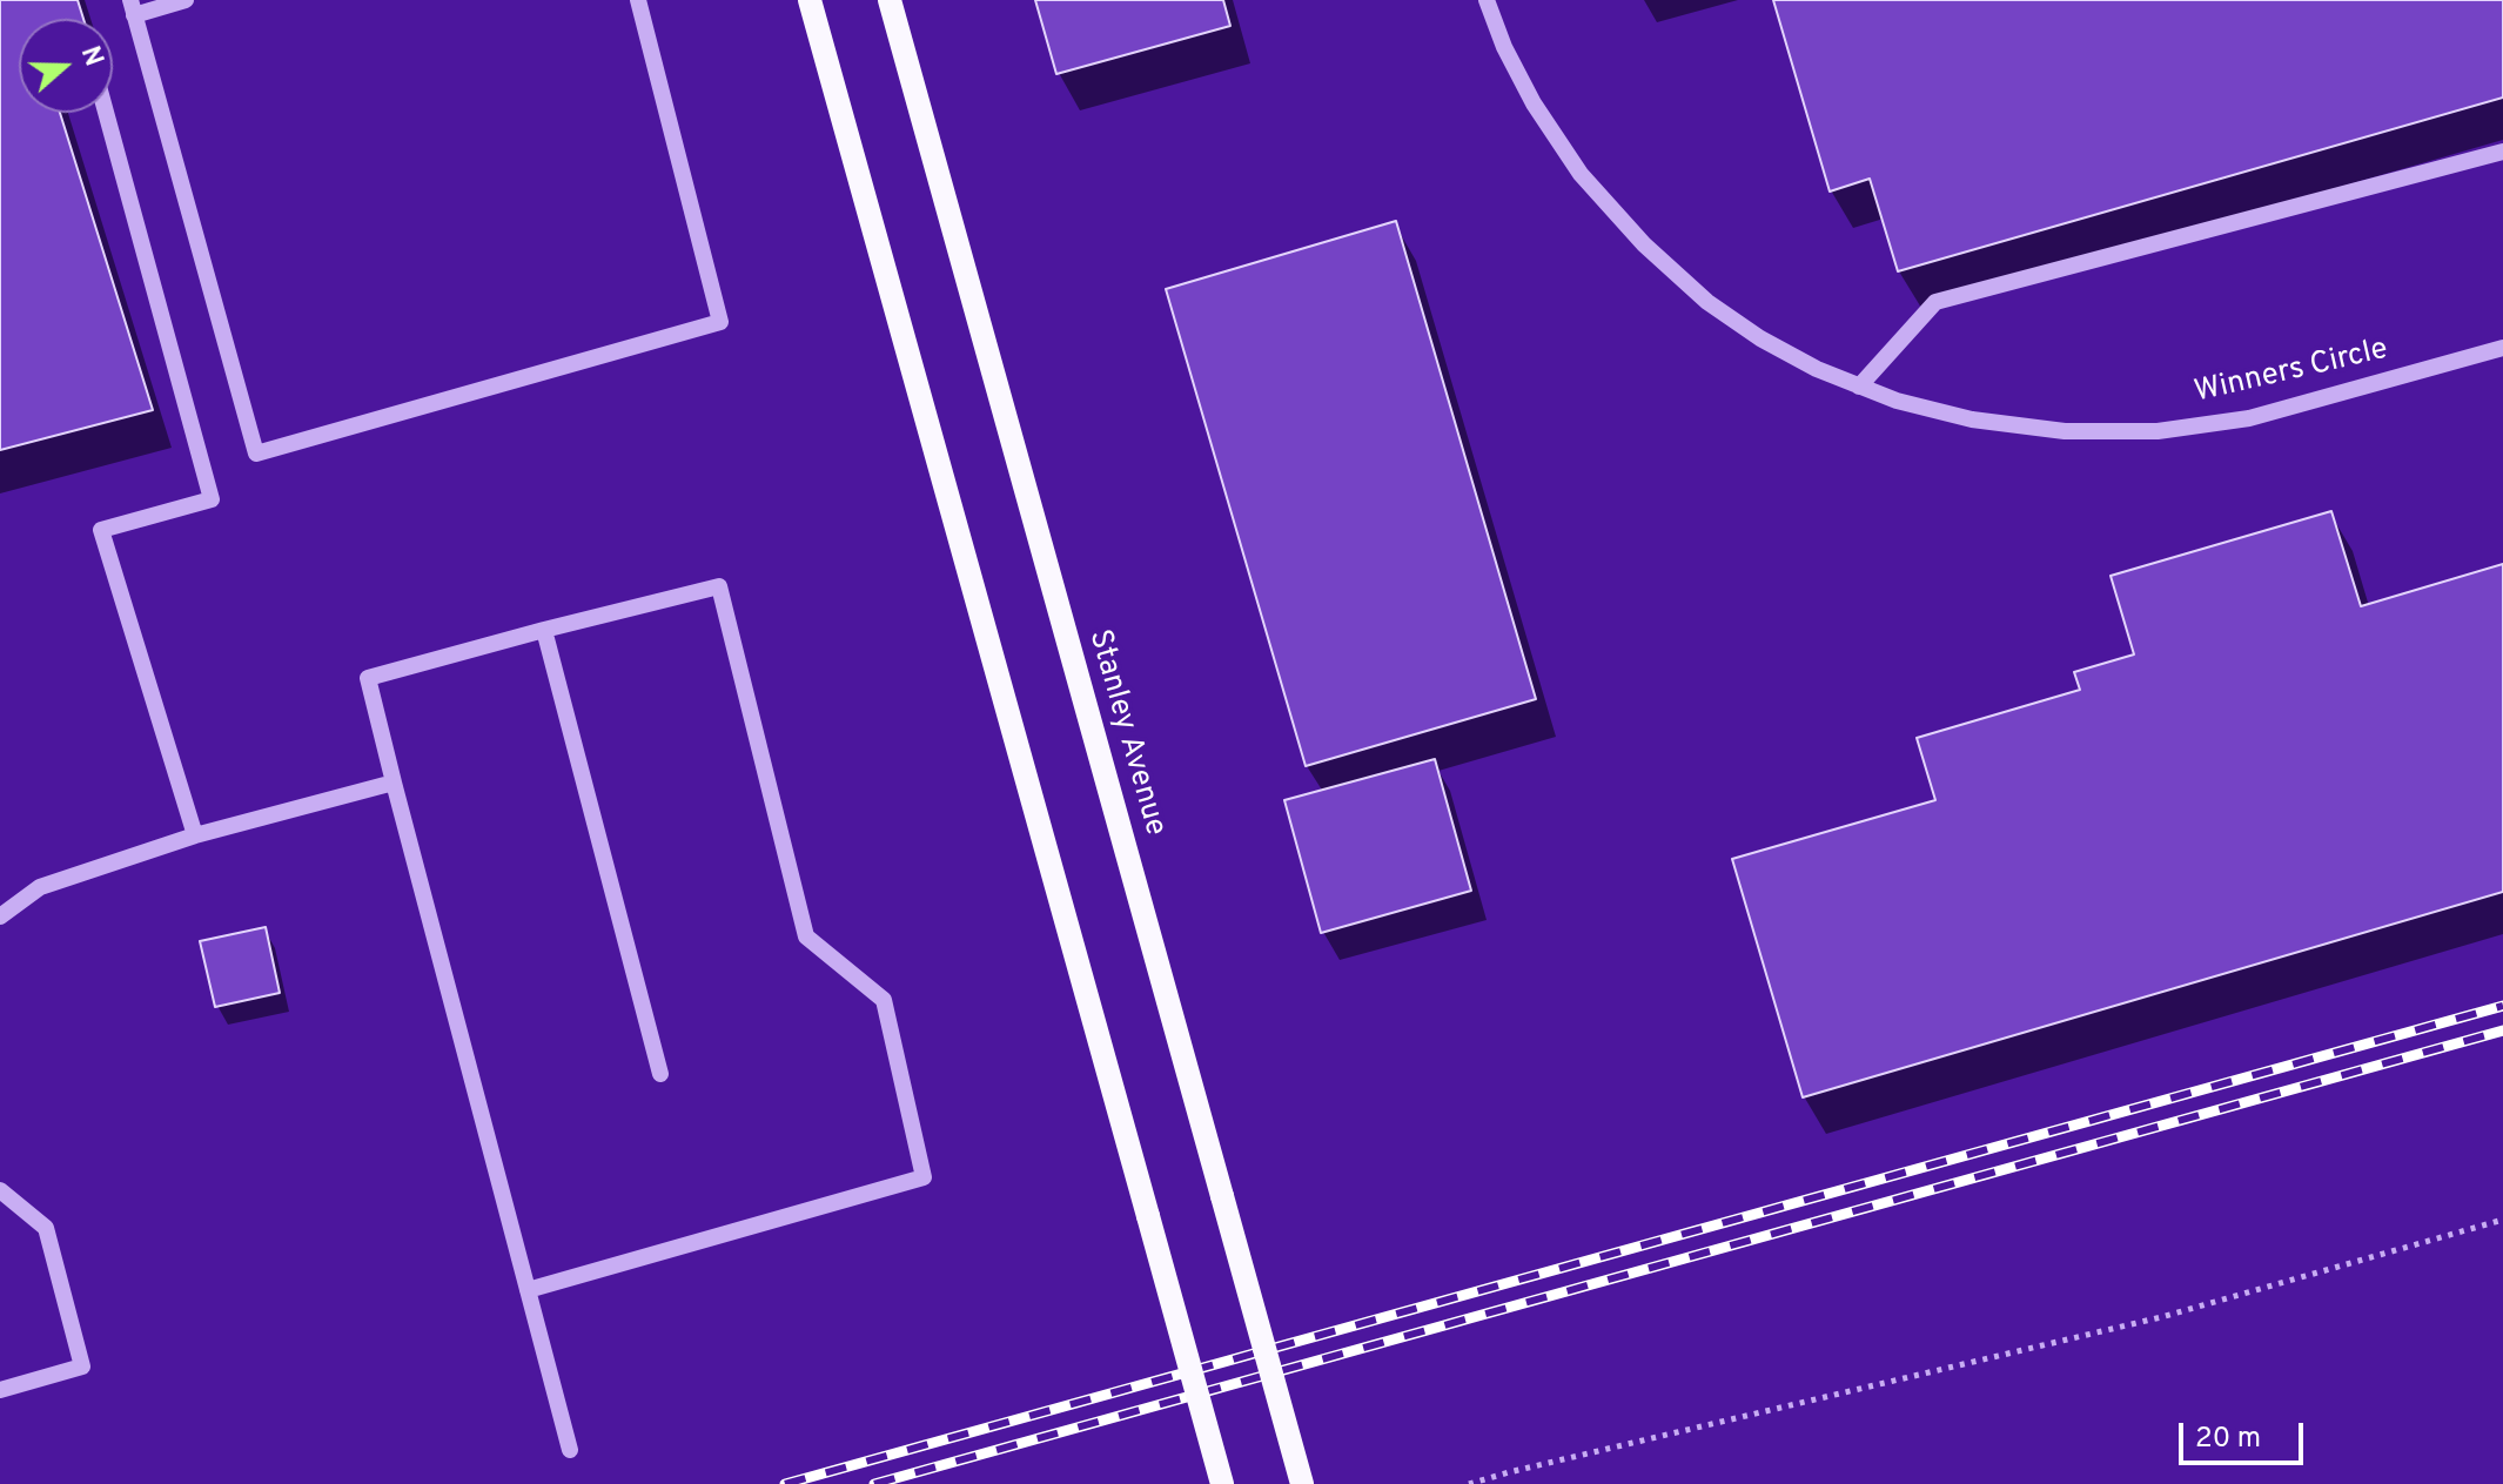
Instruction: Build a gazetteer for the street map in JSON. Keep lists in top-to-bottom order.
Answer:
{
  "streets": {
    "main road": ["Stanley Avenue"],
    "street": ["Winners Circle"]
  },
  "scale_bar": "20 m",
  "north": "right"
}
